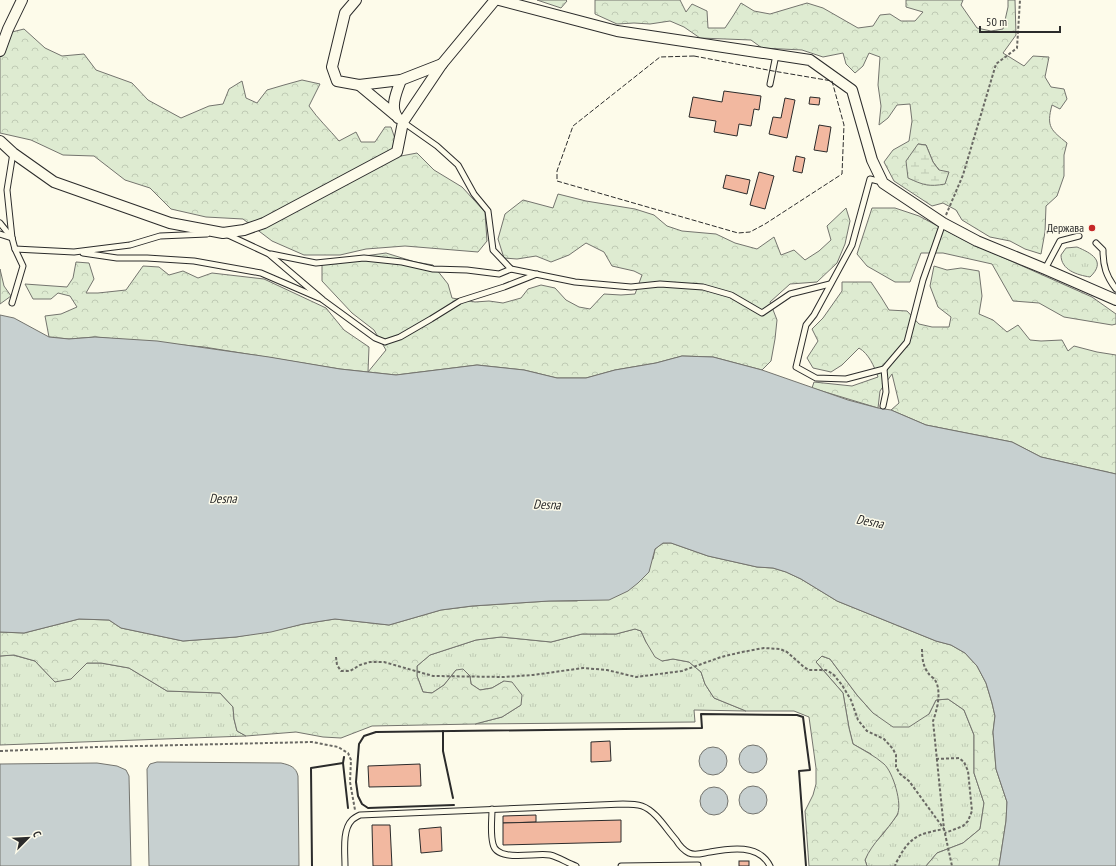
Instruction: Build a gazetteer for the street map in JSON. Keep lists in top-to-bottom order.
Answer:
{
  "water": ["Desna"],
  "places": ["Держава"],
  "scale_bar": "50 m",
  "north": "top right"
}
